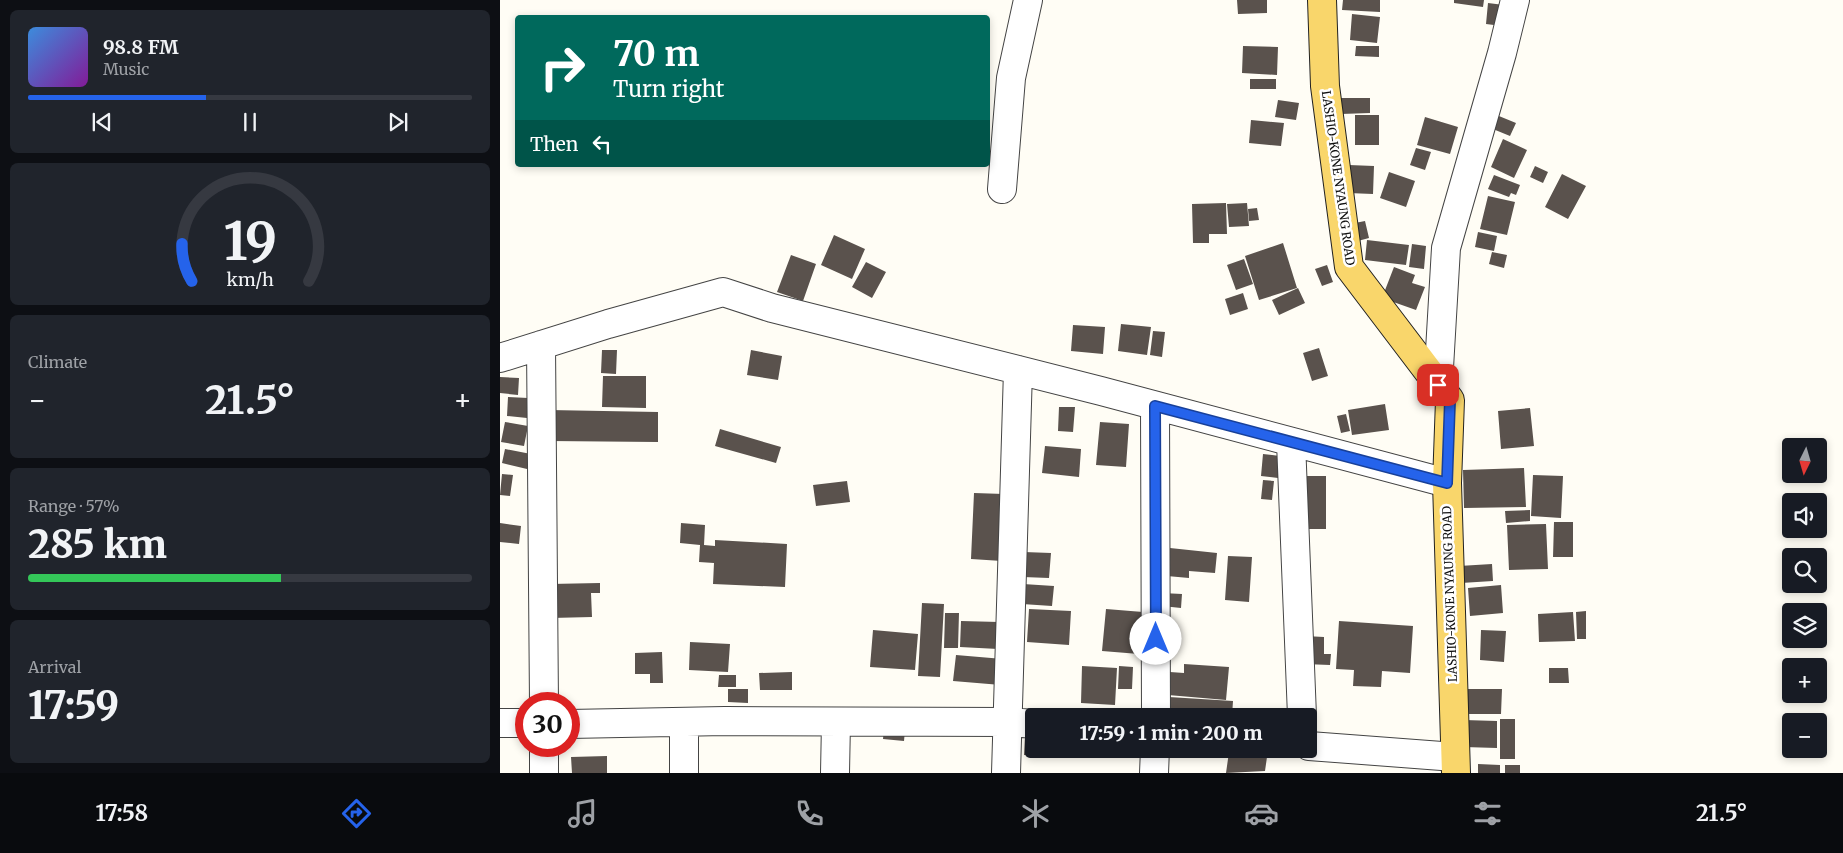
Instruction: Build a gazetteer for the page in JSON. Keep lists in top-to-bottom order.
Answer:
{
  "streets": {
    "main road": ["LASHIO-KONE NYAUNG ROAD"]
  },
  "north": "bottom",
  "page": {
    "turn": ["70 m", "Turn right"],
    "song": ["98.8 FM", "Music"],
    "then": "Then",
    "tile": [
      "Climate",
      ["Range · 57%", "285 km"],
      ["Arrival", "17:59"]
    ],
    "heat": ["−", "21.5°", "+"],
    "map_buttons": ["+", "−"],
    "limit": "30",
    "trip": "17:59 · 1 min · 200 m",
    "tabs": ["17:58", "21.5°"],
    "gauge": ["19", "km/h"]
  }
}
